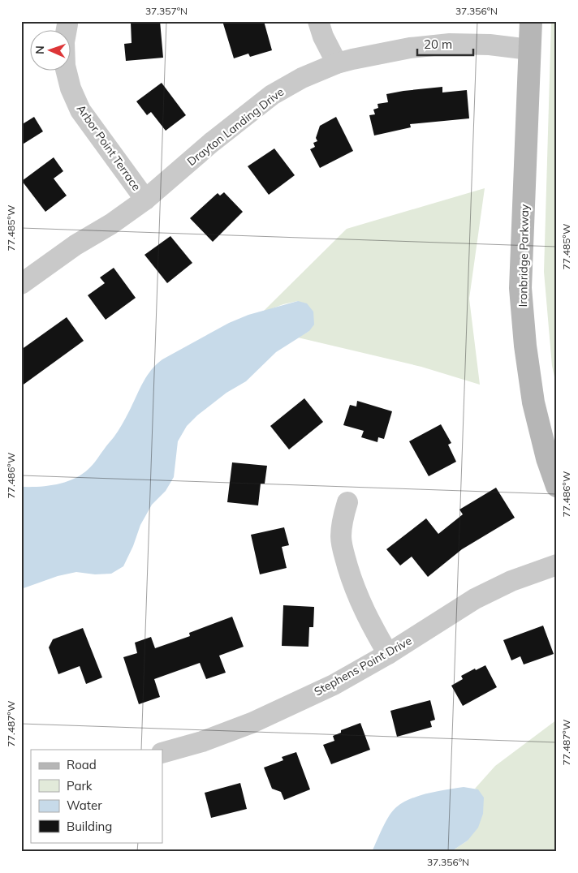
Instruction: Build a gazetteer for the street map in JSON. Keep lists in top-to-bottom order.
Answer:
{
  "streets": {
    "street": [
      "Drayton Landing Drive",
      "Arbor Point Terrace",
      "Ironbridge Parkway",
      "Stephens Point Drive"
    ]
  },
  "crossings": [
    ["Drayton Landing Drive", "Arbor Point Terrace"],
    ["Drayton Landing Drive", "Ironbridge Parkway"]
  ],
  "legend": [
    "Road",
    "Park",
    "Water",
    "Building"
  ],
  "scale_bar": "20 m",
  "north": "left",
  "coordinates": [
    "37.357°N",
    "37.356°N",
    "77.485°W",
    "77.486°W",
    "77.487°W"
  ]
}
